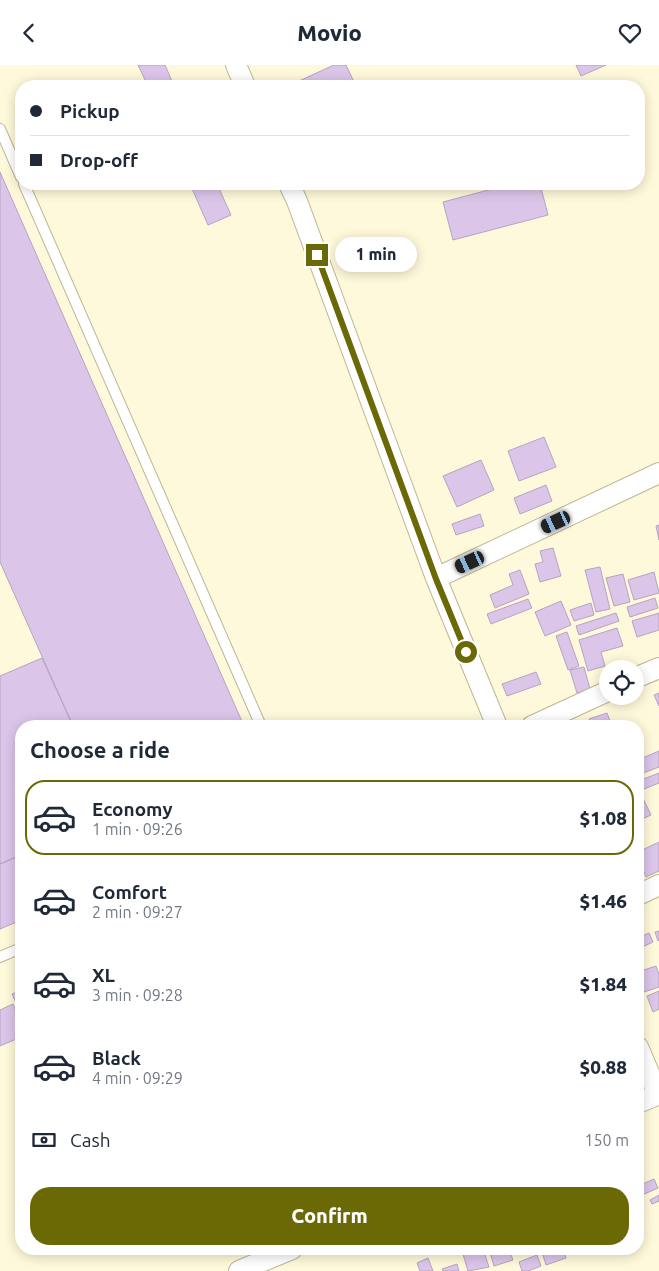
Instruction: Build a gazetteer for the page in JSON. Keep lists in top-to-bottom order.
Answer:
{
  "page": {
    "header": "Movio",
    "banner": ["Pickup", "Drop-off"],
    "bubble": "1 min",
    "heading": "Choose a ride",
    "list": [
      {
        "name": "Economy",
        "note": "1 min · 09:26",
        "value": "$1.08"
      },
      {
        "name": "Comfort",
        "note": "2 min · 09:27",
        "value": "$1.46"
      },
      {
        "name": "XL",
        "note": "3 min · 09:28",
        "value": "$1.84"
      },
      {
        "name": "Black",
        "note": "4 min · 09:29",
        "value": "$0.88"
      }
    ],
    "pay": ["Cash", "150 m"],
    "buttons": "Confirm"
  }
}
